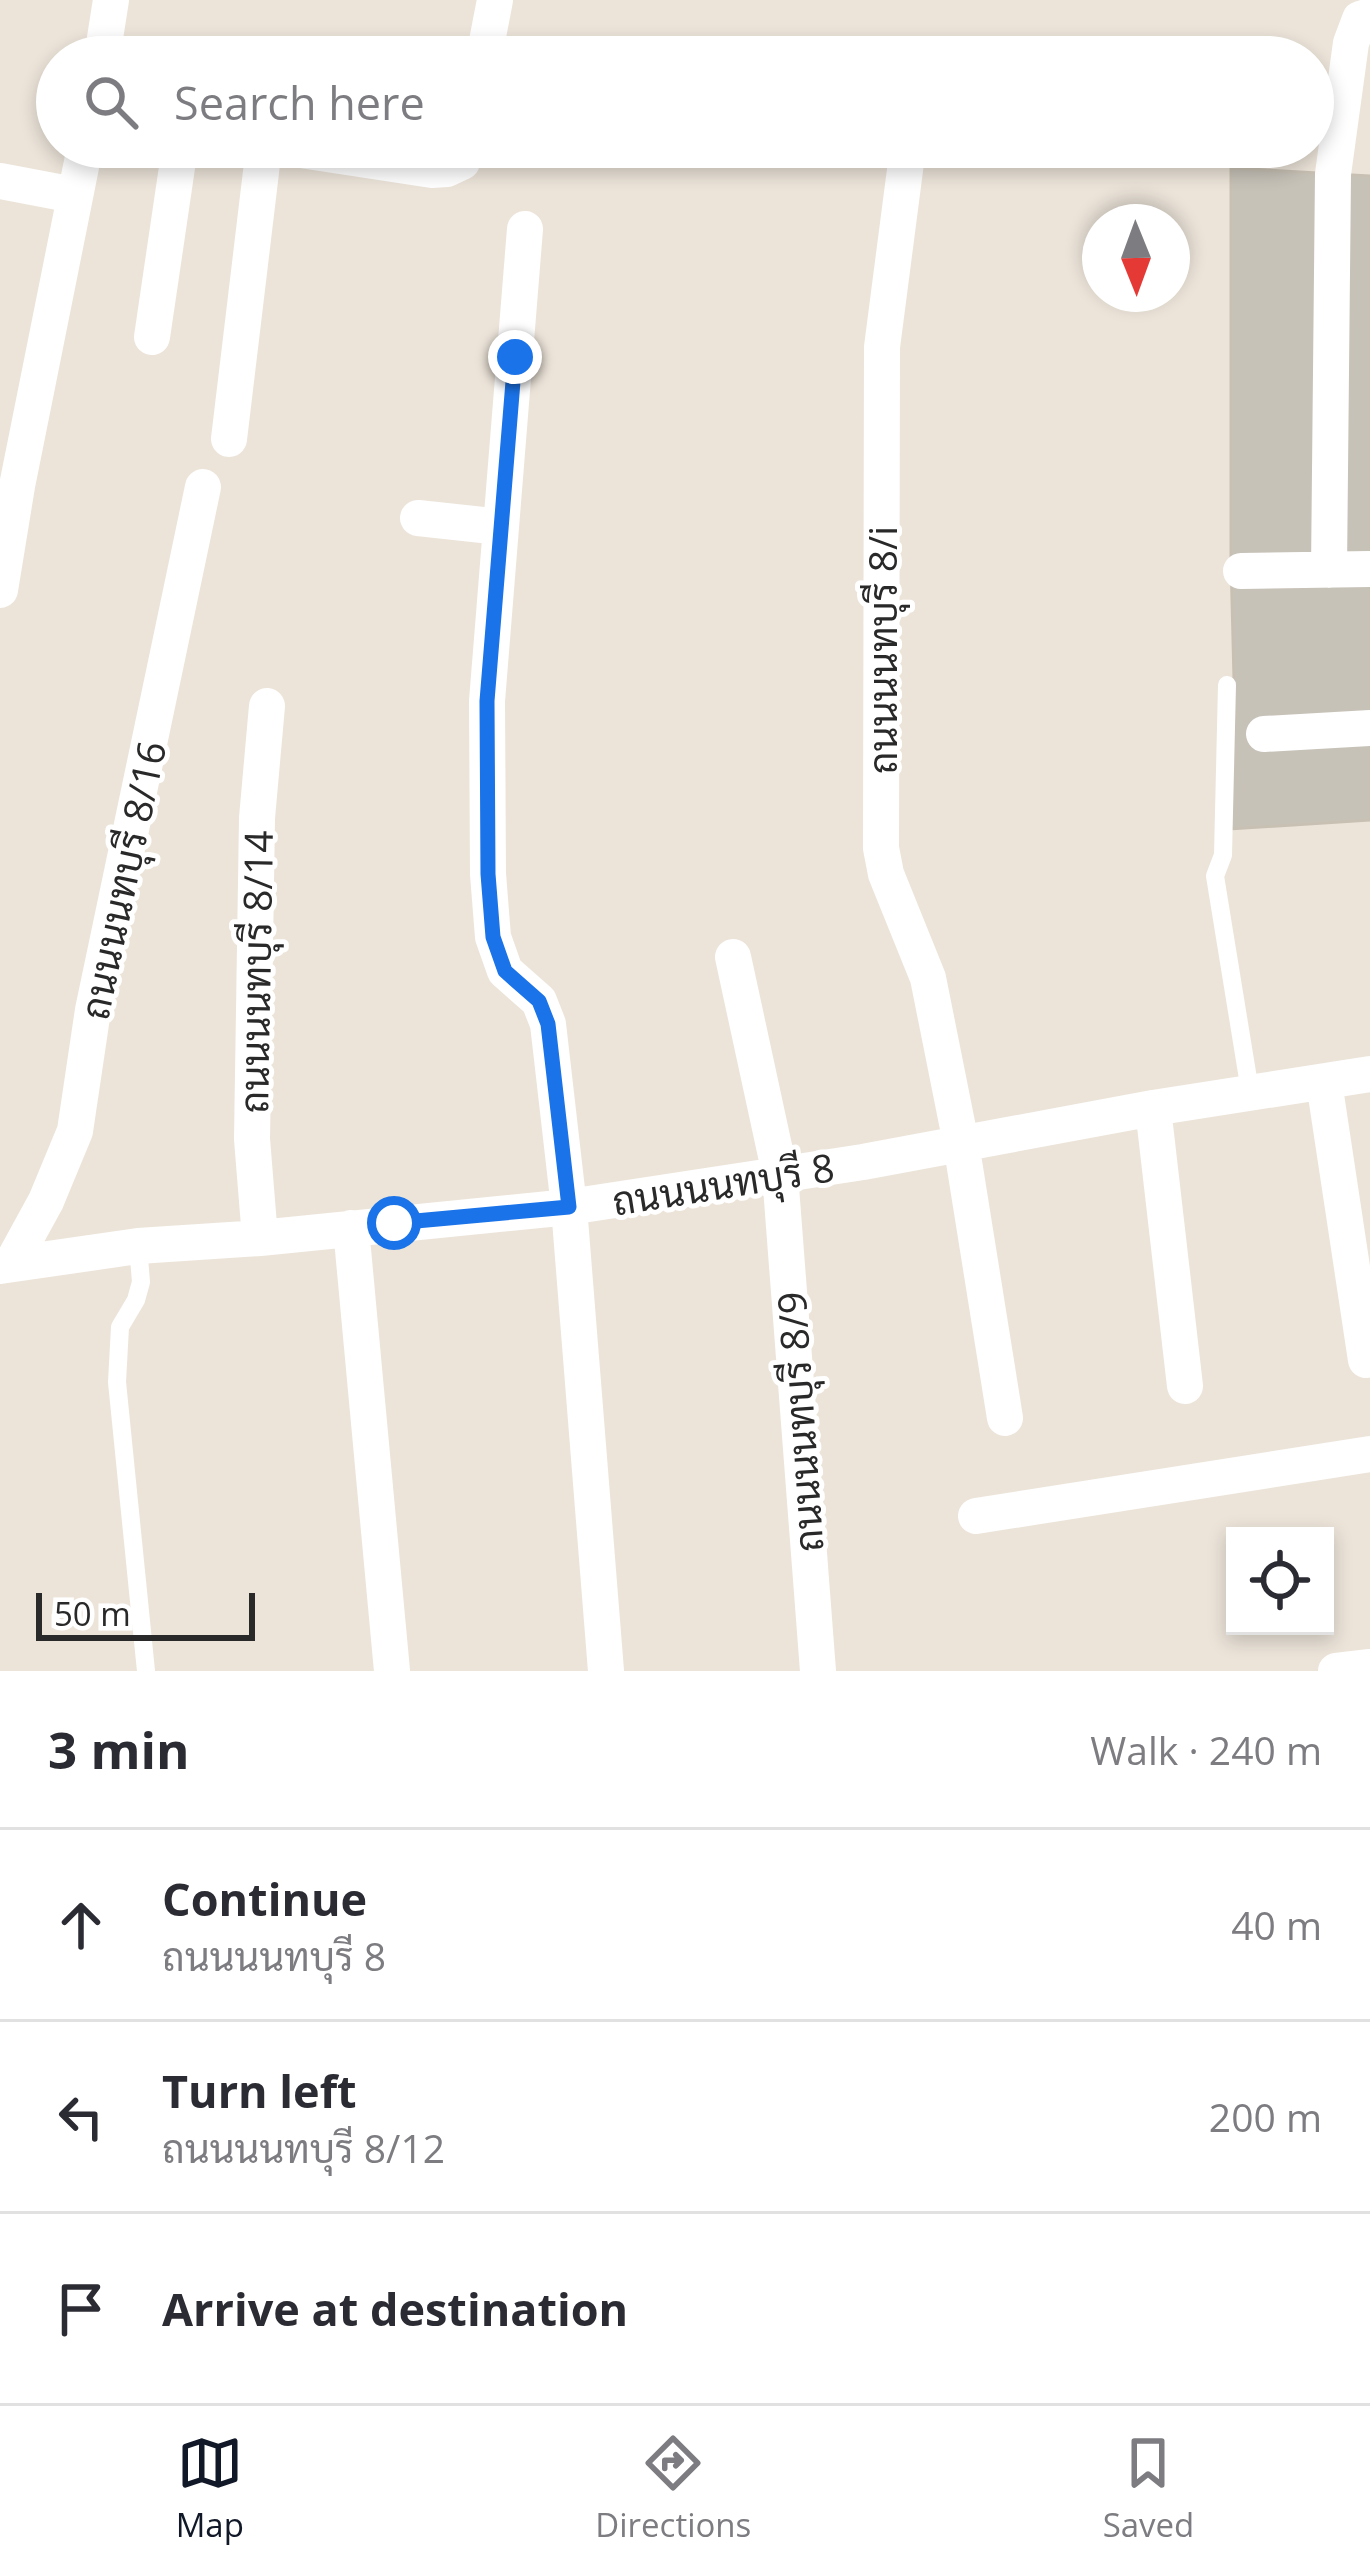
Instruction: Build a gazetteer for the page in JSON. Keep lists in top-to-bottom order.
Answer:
{
  "streets": {
    "street": [
      "ถนนนนทบุรี 8/i",
      "ถนนนนทบุรี 8/16",
      "ถนนนนทบุรี 8/14",
      "ถนนนนทบุรี 8",
      "ถนนนนทบุรี 8/9"
    ]
  },
  "crossings": [
    ["ถนนนนทบุรี 8/i", "ถนนนนทบุรี 8"],
    ["ถนนนนทบุรี 8/16", "ถนนนนทบุรี 8"],
    ["ถนนนนทบุรี 8/14", "ถนนนนทบุรี 8"],
    ["ถนนนนทบุรี 8", "ถนนนนทบุรี 8/9"]
  ],
  "scale_bar": "50 m",
  "north": "bottom",
  "page": {
    "search": "Search here",
    "scale": "50 m",
    "heading": ["3 min", "Walk · 240 m"],
    "list": [
      ["Continue", "ถนนนนทบุรี 8", "40 m"],
      ["Turn left", "ถนนนนทบุรี 8/12", "200 m"],
      "Arrive at destination"
    ],
    "nav": ["Map", "Directions", "Saved"]
  }
}
